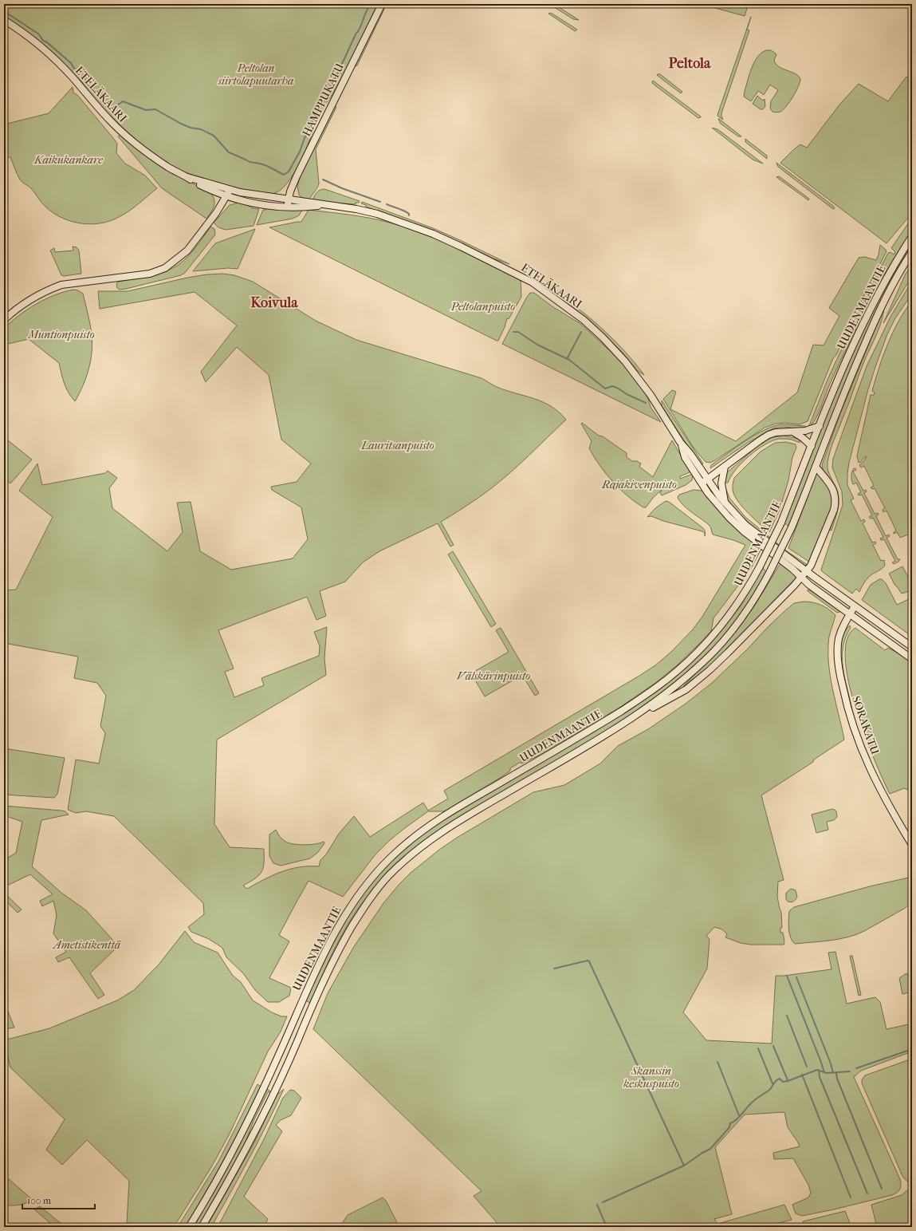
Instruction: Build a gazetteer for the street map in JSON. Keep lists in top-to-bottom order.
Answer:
{
  "streets": {
    "main road": [
      "ETELÄKAARI",
      "HAMPPUKATU",
      "UUDENMAANTIE",
      "SORAKATU"
    ]
  },
  "crossings": [
    ["ETELÄKAARI", "HAMPPUKATU"],
    ["ETELÄKAARI", "SORAKATU"]
  ],
  "districts": ["Peltola", "Koivula"],
  "parks": [
    "Peltolan siirtolapuutarha",
    "Kaikukankare",
    "Peltolanpuisto",
    "Muntionpuisto",
    "Lauritsanpuisto",
    "Rajakivenpuisto",
    "Välskärinpuisto",
    "Ametistikenttä",
    "Skanssin keskuspuisto"
  ],
  "scale_bar": "100 m"
}
